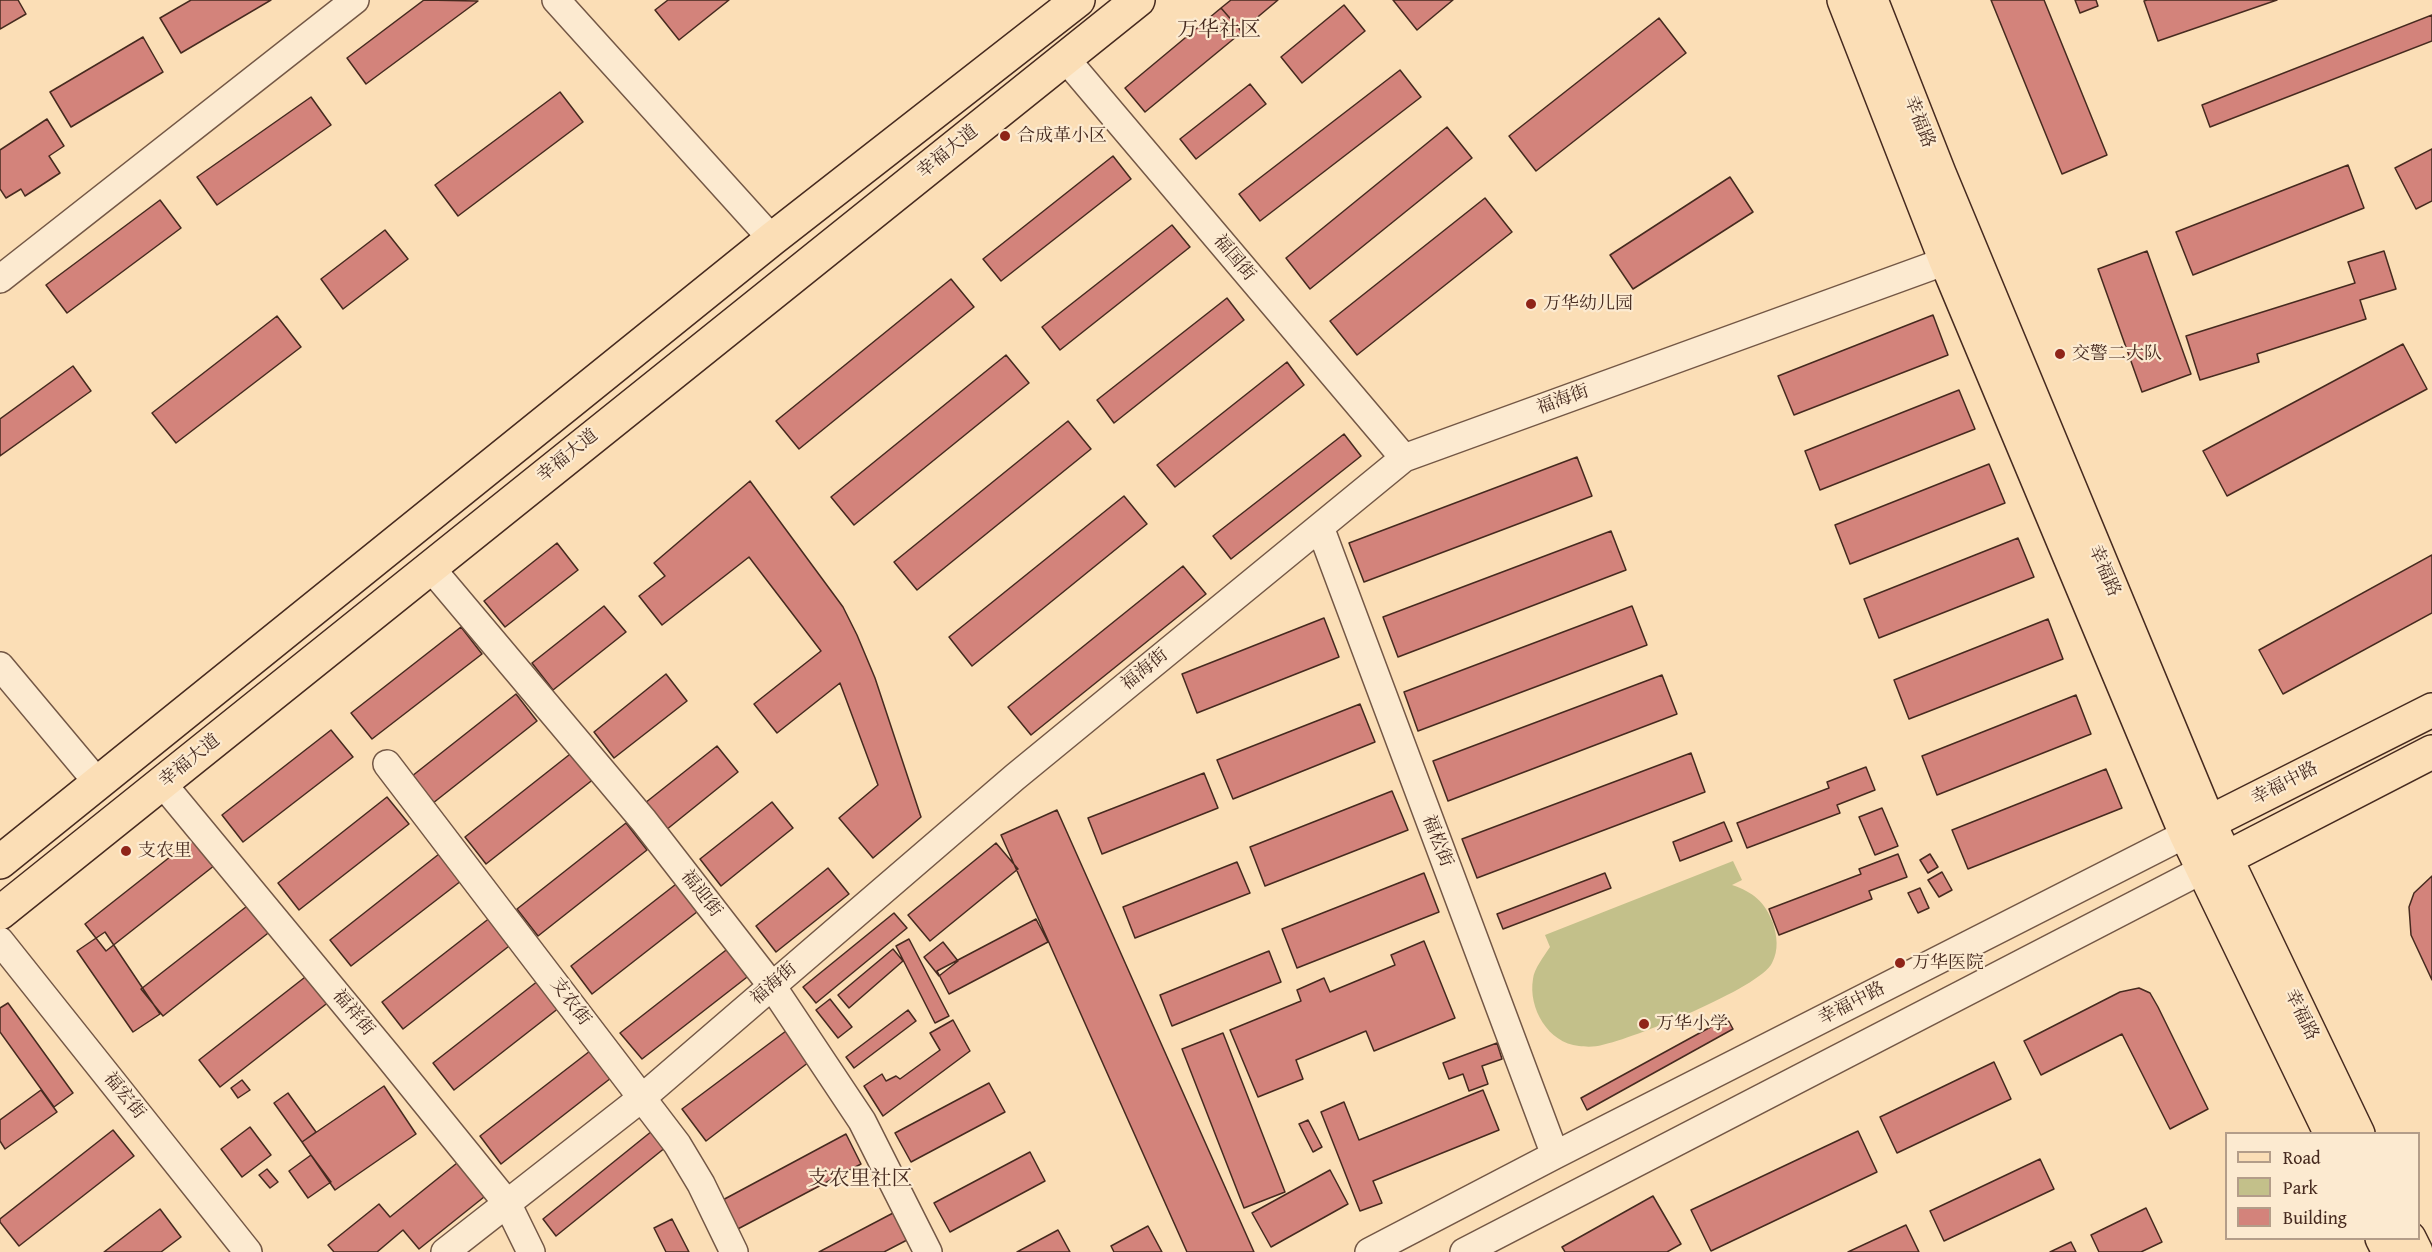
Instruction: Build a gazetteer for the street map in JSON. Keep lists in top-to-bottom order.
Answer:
{
  "streets": {
    "main road": ["幸福路", "幸福大道", "幸福中路"],
    "street": [
      "福国街",
      "福海街",
      "福松街",
      "福迎街",
      "支农街",
      "福祥街",
      "福宏街"
    ]
  },
  "crossings": [
    ["幸福路", "福海街"],
    ["幸福路", "幸福中路"],
    ["幸福大道", "福国街"],
    ["幸福大道", "福迎街"],
    ["幸福大道", "福祥街"],
    ["福国街", "福海街"],
    ["福海街", "福松街"],
    ["福海街", "福迎街"],
    ["福海街", "支农街"],
    ["福海街", "福祥街"],
    ["幸福中路", "福松街"]
  ],
  "districts": ["万华社区", "支农里社区"],
  "places": [
    "合成革小区",
    "万华幼儿园",
    "交警二大队",
    "支农里",
    "万华医院",
    "万华小学"
  ],
  "legend": ["Road", "Park", "Building"]
}
